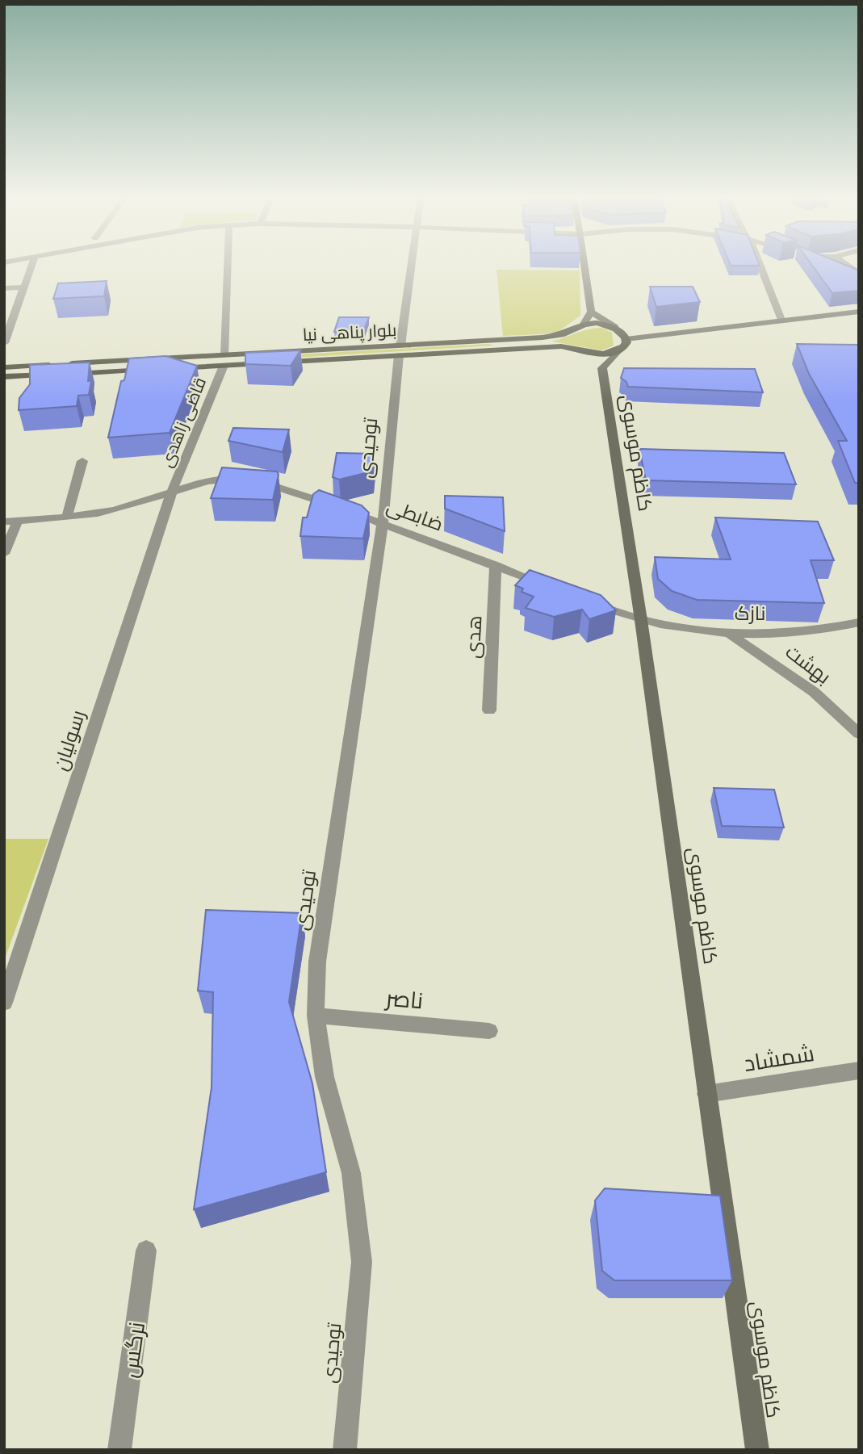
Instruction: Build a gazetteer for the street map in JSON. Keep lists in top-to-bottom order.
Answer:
{
  "streets": {
    "main road": ["بلوار پناهی نیا", "کاظم موسوی"],
    "street": [
      "قاضی زاهدی",
      "توحیدی",
      "ضابطی",
      "نازک",
      "هدی",
      "بهشت",
      "رسولیان",
      "ناصر",
      "شمشاد",
      "نرگس"
    ]
  },
  "crossings": [
    ["بلوار پناهی نیا", "قاضی زاهدی"],
    ["بلوار پناهی نیا", "توحیدی"],
    ["بلوار پناهی نیا", "کاظم موسوی"],
    ["قاضی زاهدی", "ضابطی"],
    ["قاضی زاهدی", "رسولیان"],
    ["توحیدی", "ضابطی"],
    ["توحیدی", "ناصر"],
    ["کاظم موسوی", "نازک"],
    ["کاظم موسوی", "شمشاد"],
    ["ضابطی", "هدی"],
    ["ضابطی", "رسولیان"],
    ["نازک", "بهشت"]
  ]
}
